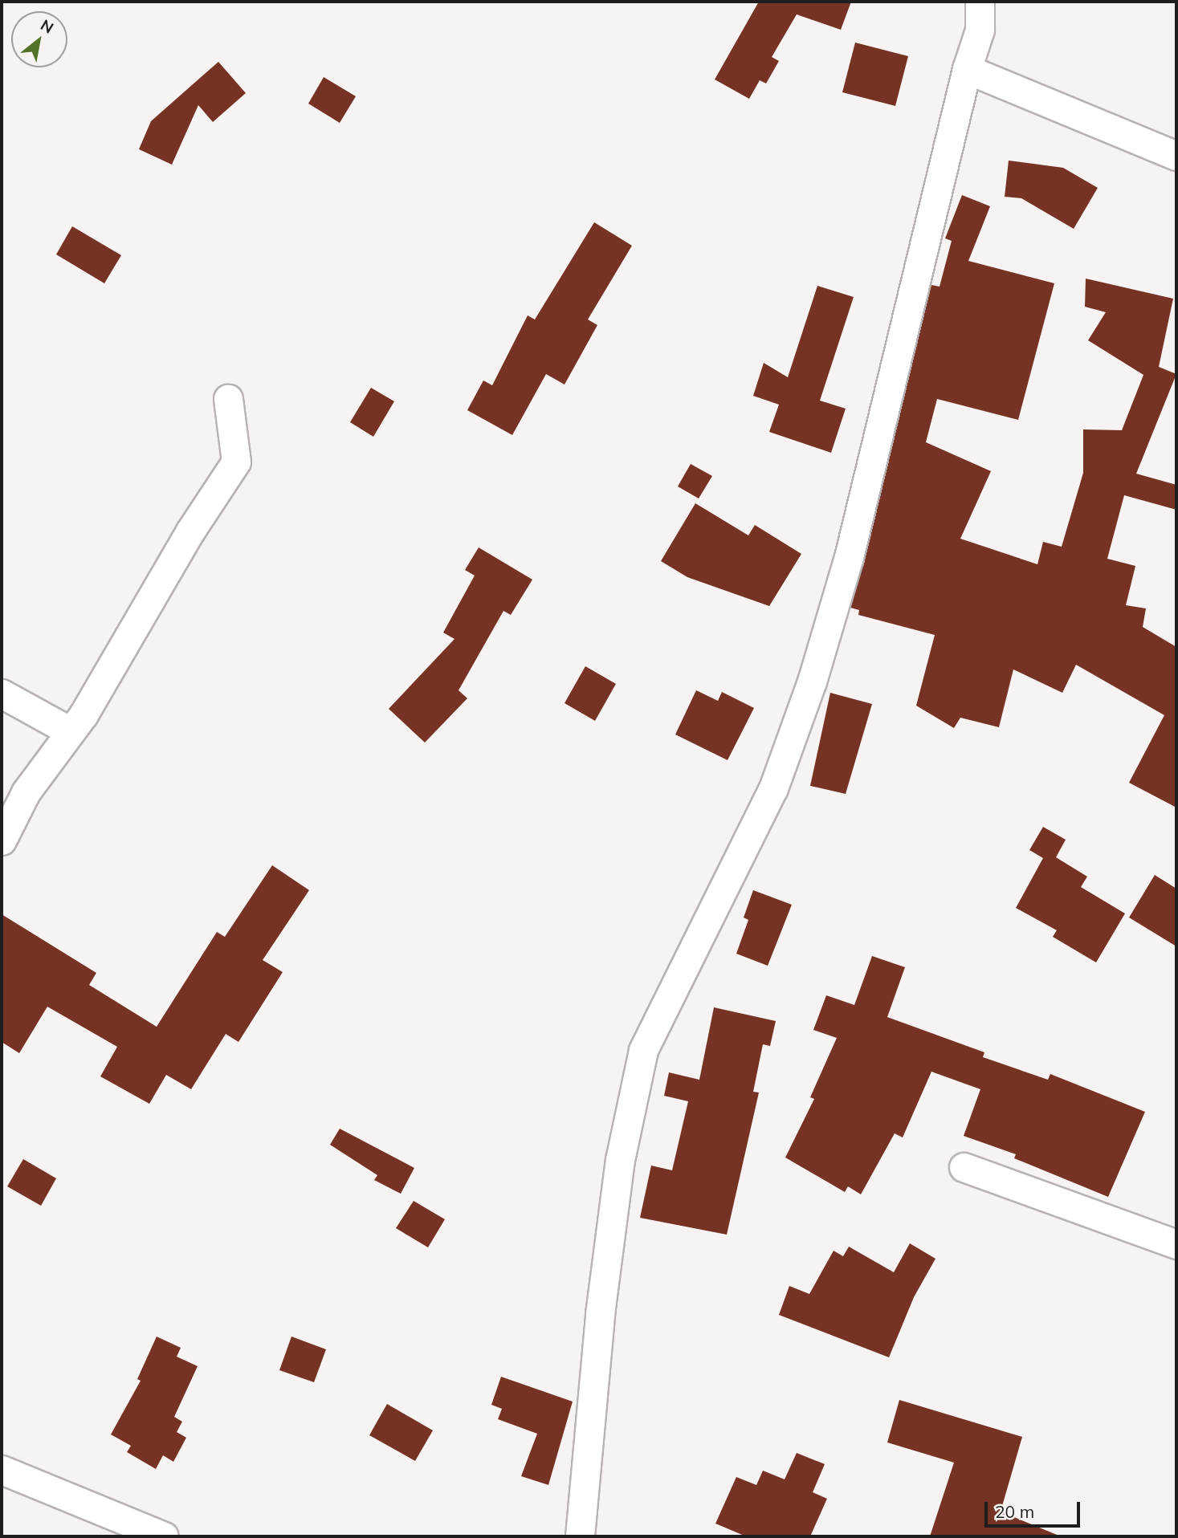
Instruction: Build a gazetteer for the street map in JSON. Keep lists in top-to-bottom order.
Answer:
{
  "scale_bar": "20 m",
  "north": "top right"
}
